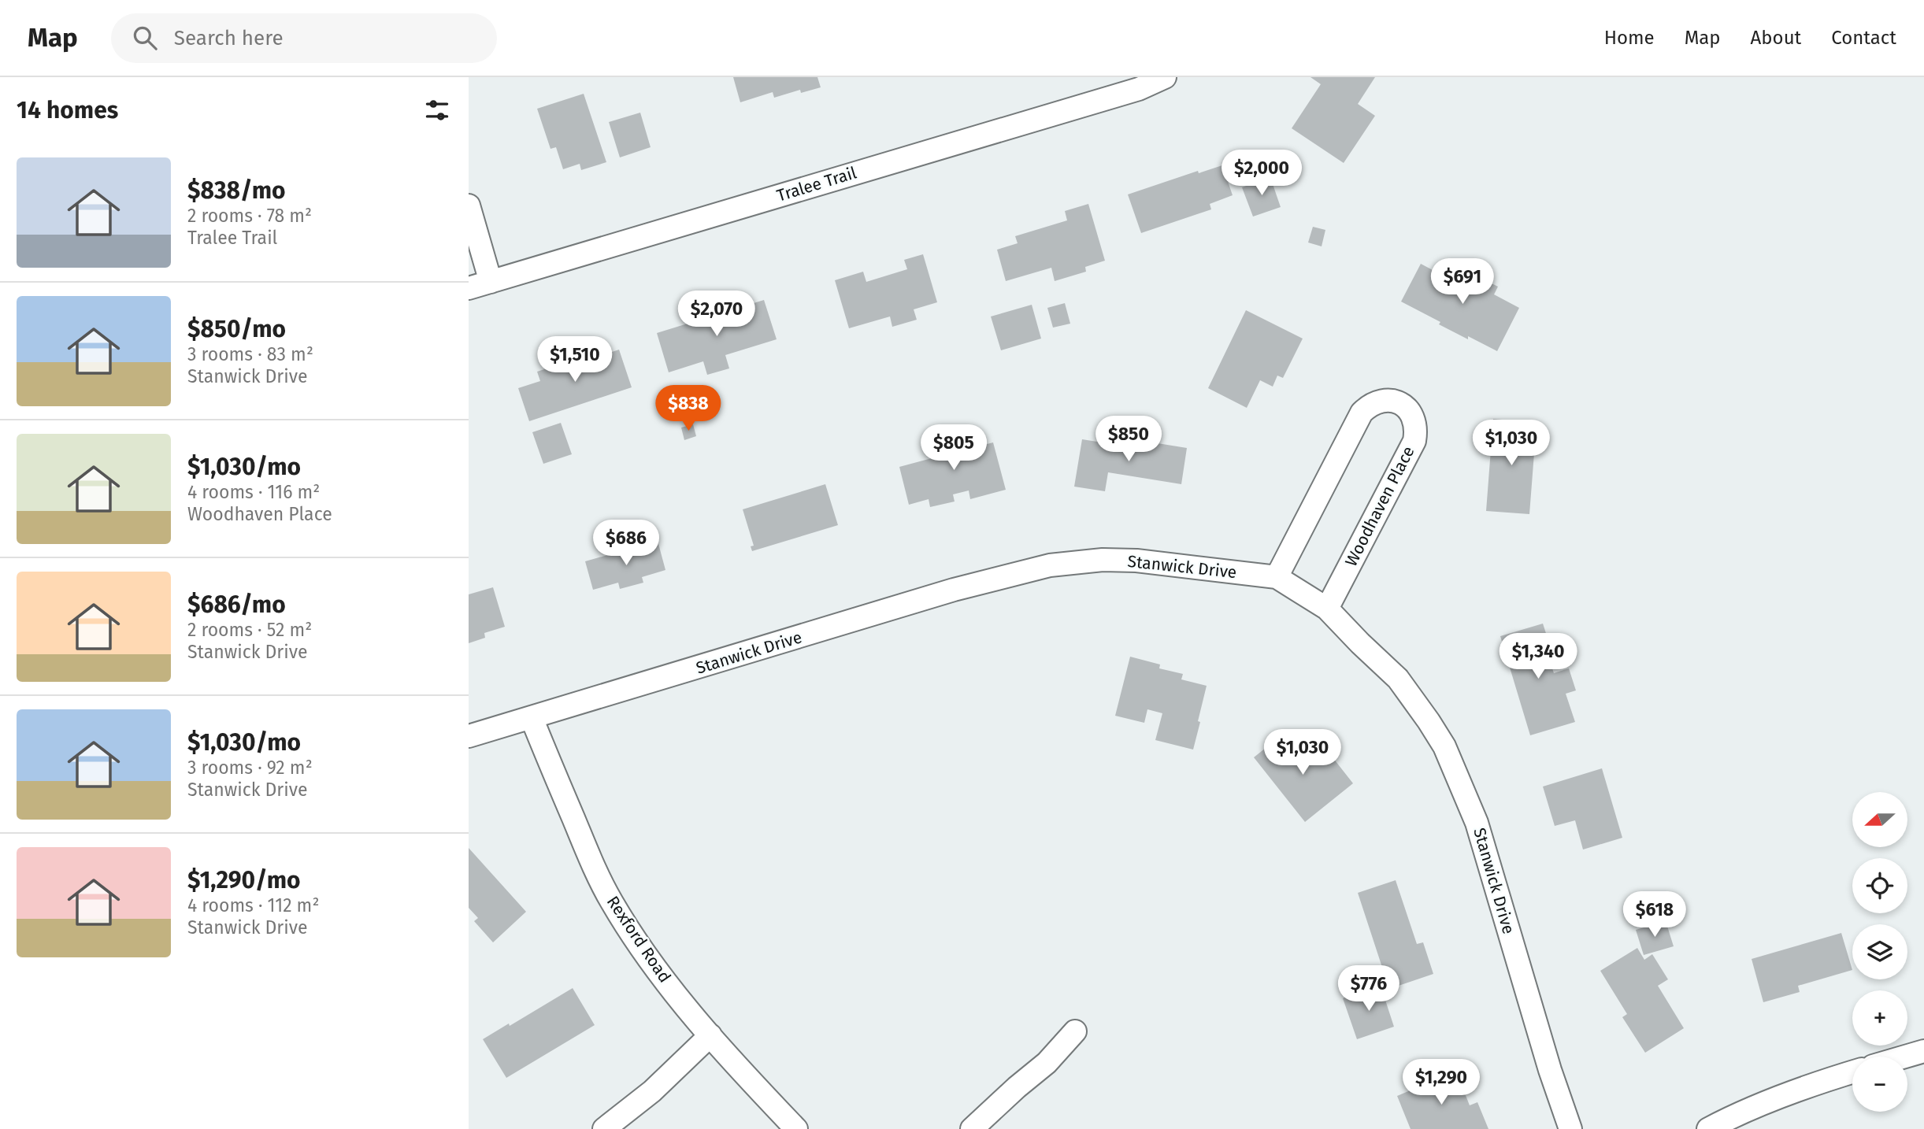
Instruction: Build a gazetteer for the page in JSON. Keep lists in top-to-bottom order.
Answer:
{
  "streets": {
    "street": [
      "Tralee Trail",
      "Woodhaven Place",
      "Stanwick Drive",
      "Rexford Road"
    ]
  },
  "crossings": [
    ["Woodhaven Place", "Stanwick Drive"],
    ["Stanwick Drive", "Rexford Road"]
  ],
  "north": "left",
  "page": {
    "header": "Map",
    "search": "Search here",
    "nav": [
      "Home",
      "Map",
      "About",
      "Contact"
    ],
    "heading": "14 homes",
    "list": [
      {
        "name": "$838/mo",
        "note": "2 rooms · 78 m² · Tralee Trail"
      },
      {
        "name": "$850/mo",
        "note": "3 rooms · 83 m² · Stanwick Drive"
      },
      {
        "name": "$1,030/mo",
        "note": "4 rooms · 116 m² · Woodhaven Place"
      },
      {
        "name": "$686/mo",
        "note": "2 rooms · 52 m² · Stanwick Drive"
      },
      {
        "name": "$1,030/mo",
        "note": "3 rooms · 92 m² · Stanwick Drive"
      },
      {
        "name": "$1,290/mo",
        "note": "4 rooms · 112 m² · Stanwick Drive"
      }
    ],
    "price": [
      "$2,000",
      "$691",
      "$2,070",
      "$1,510",
      "$838",
      "$850",
      "$1,030",
      "$805",
      "$686",
      "$1,340",
      "$1,030",
      "$618",
      "$776",
      "$1,290"
    ],
    "map_buttons": ["+", "−"]
  }
}
